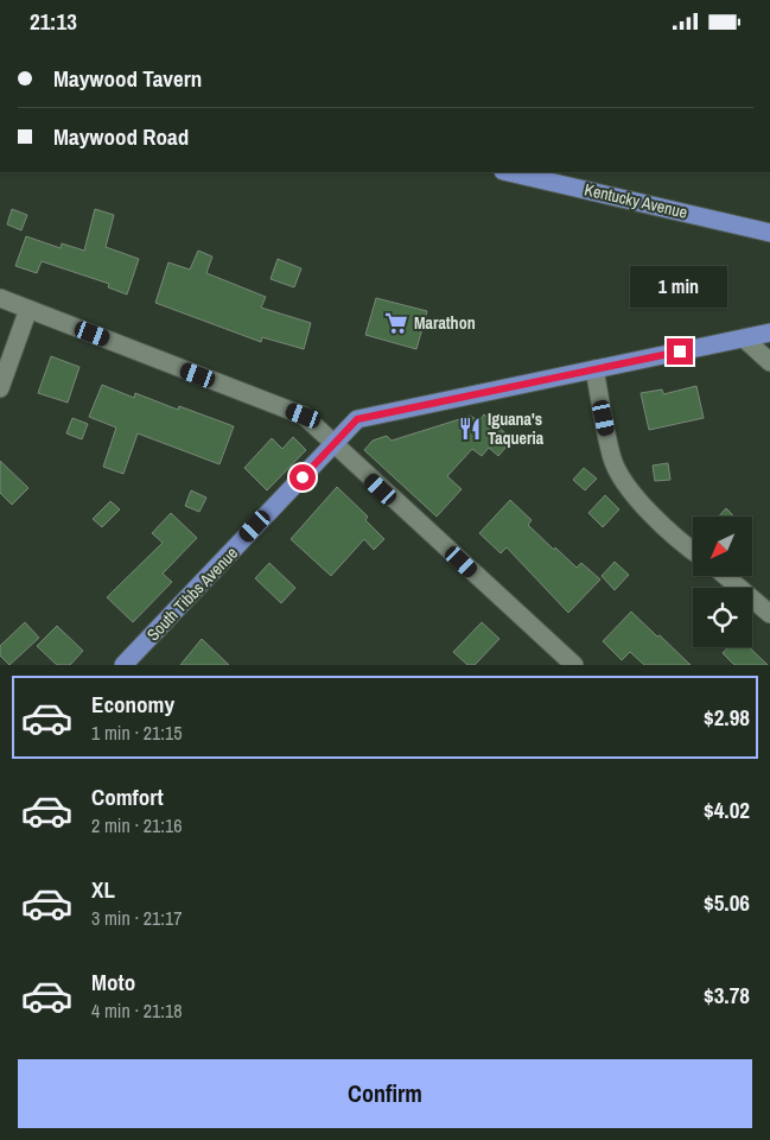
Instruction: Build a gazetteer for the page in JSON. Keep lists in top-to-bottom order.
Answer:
{
  "streets": {
    "main road": ["Kentucky Avenue", "South Tibbs Avenue"]
  },
  "places": {
    "supermarket": ["Marathon"],
    "restaurant": ["Iguana's Taqueria"]
  },
  "north": "bottom left",
  "page": {
    "status": "21:13",
    "banner": ["Maywood Tavern", "Maywood Road"],
    "bubble": "1 min",
    "list": [
      {
        "name": "Economy",
        "note": "1 min · 21:15",
        "value": "$2.98"
      },
      {
        "name": "Comfort",
        "note": "2 min · 21:16",
        "value": "$4.02"
      },
      {
        "name": "XL",
        "note": "3 min · 21:17",
        "value": "$5.06"
      },
      {
        "name": "Moto",
        "note": "4 min · 21:18",
        "value": "$3.78"
      }
    ],
    "buttons": "Confirm"
  }
}
